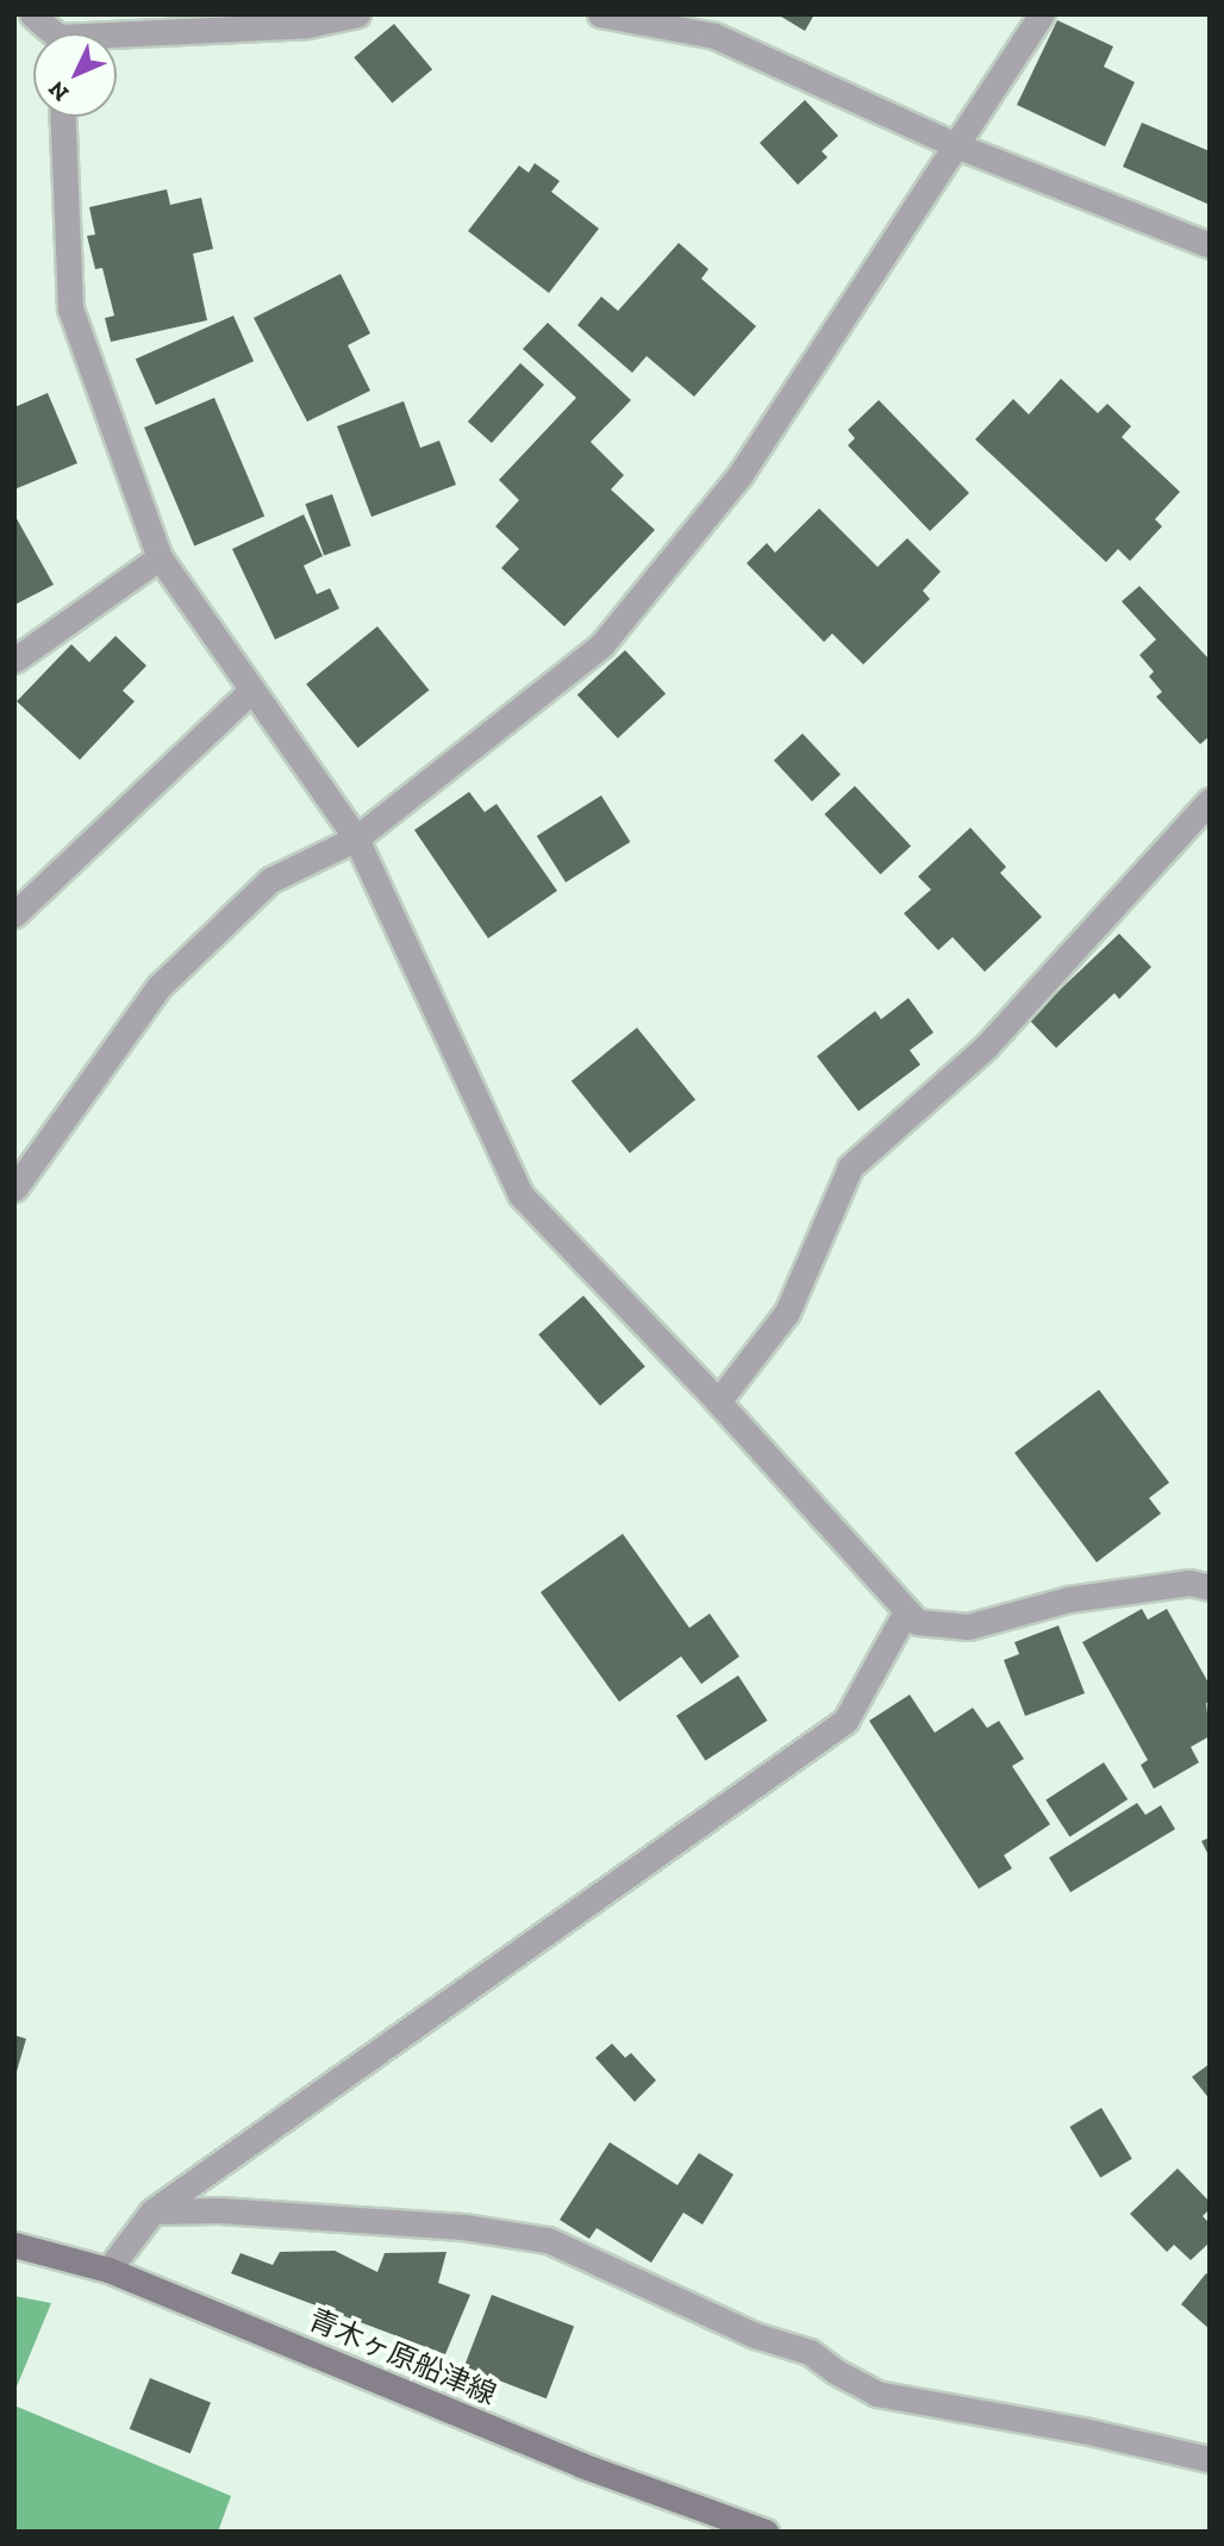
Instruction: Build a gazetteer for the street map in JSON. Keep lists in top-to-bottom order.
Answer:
{
  "streets": {
    "main road": ["青木ヶ原船津線"]
  },
  "north": "bottom left"
}
